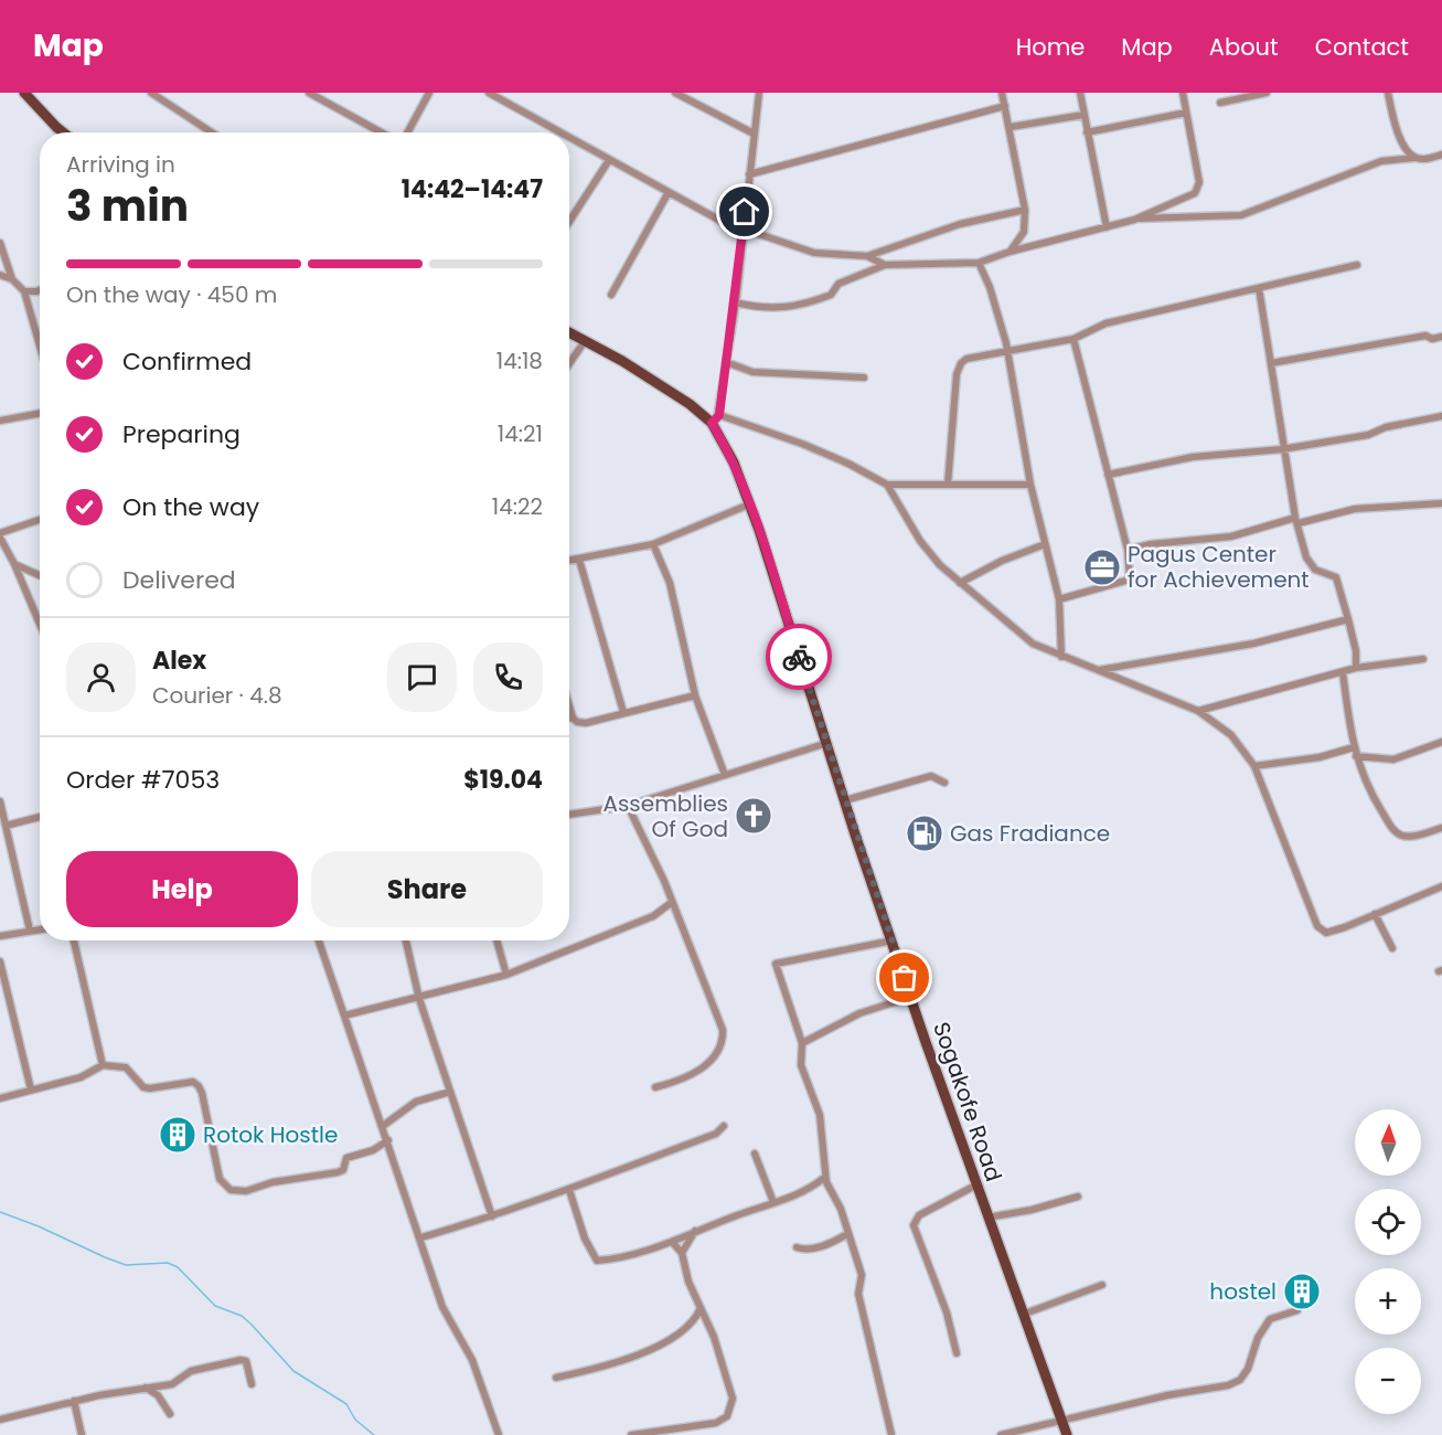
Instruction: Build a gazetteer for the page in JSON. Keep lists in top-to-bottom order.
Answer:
{
  "streets": {
    "main road": ["Sogakofe Road"]
  },
  "places": {
    "office": ["Pagus Center for Achievement"],
    "church": ["Assemblies Of God"],
    "fuel station": ["Gas Fradiance"],
    "building": ["Rotok Hostle", "hostel"]
  },
  "north": "top",
  "page": {
    "header": "Map",
    "nav": [
      "Home",
      "Map",
      "About",
      "Contact"
    ],
    "heading": ["3 min", "Arriving in", "14:42–14:47"],
    "panel": [
      "Alex",
      "Courier · 4.8",
      "Order #7053",
      "$19.04"
    ],
    "bar": "On the way · 450 m",
    "list": [
      ["Confirmed", "14:18"],
      ["Preparing", "14:21"],
      ["On the way", "14:22"],
      "Delivered"
    ],
    "buttons": ["Help", "Share"],
    "map_buttons": ["+", "−"]
  }
}
